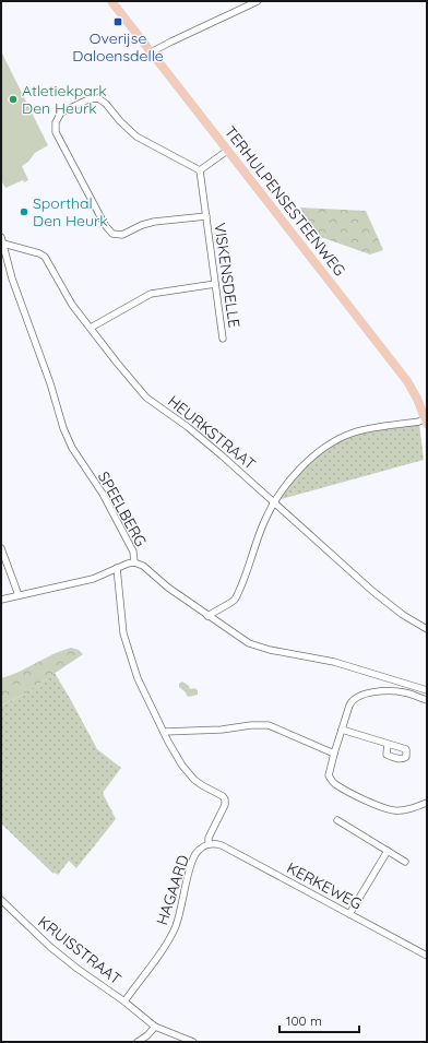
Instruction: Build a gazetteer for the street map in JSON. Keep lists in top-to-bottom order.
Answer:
{
  "streets": {
    "main road": ["TERHULPENSESTEENWEG"],
    "street": [
      "VISKENSDELLE",
      "HEURKSTRAAT",
      "SPEELBERG",
      "KERKEWEG",
      "HAGAARD",
      "KRUISSTRAAT"
    ]
  },
  "crossings": [
    ["HEURKSTRAAT", "SPEELBERG"],
    ["KERKEWEG", "HAGAARD"],
    ["HAGAARD", "KRUISSTRAAT"]
  ],
  "places": {
    "transit": ["Overijse Daloensdelle"],
    "other": ["Atletiekpark Den Heurk", "Sporthal Den Heurk"]
  },
  "scale_bar": "100 m"
}
